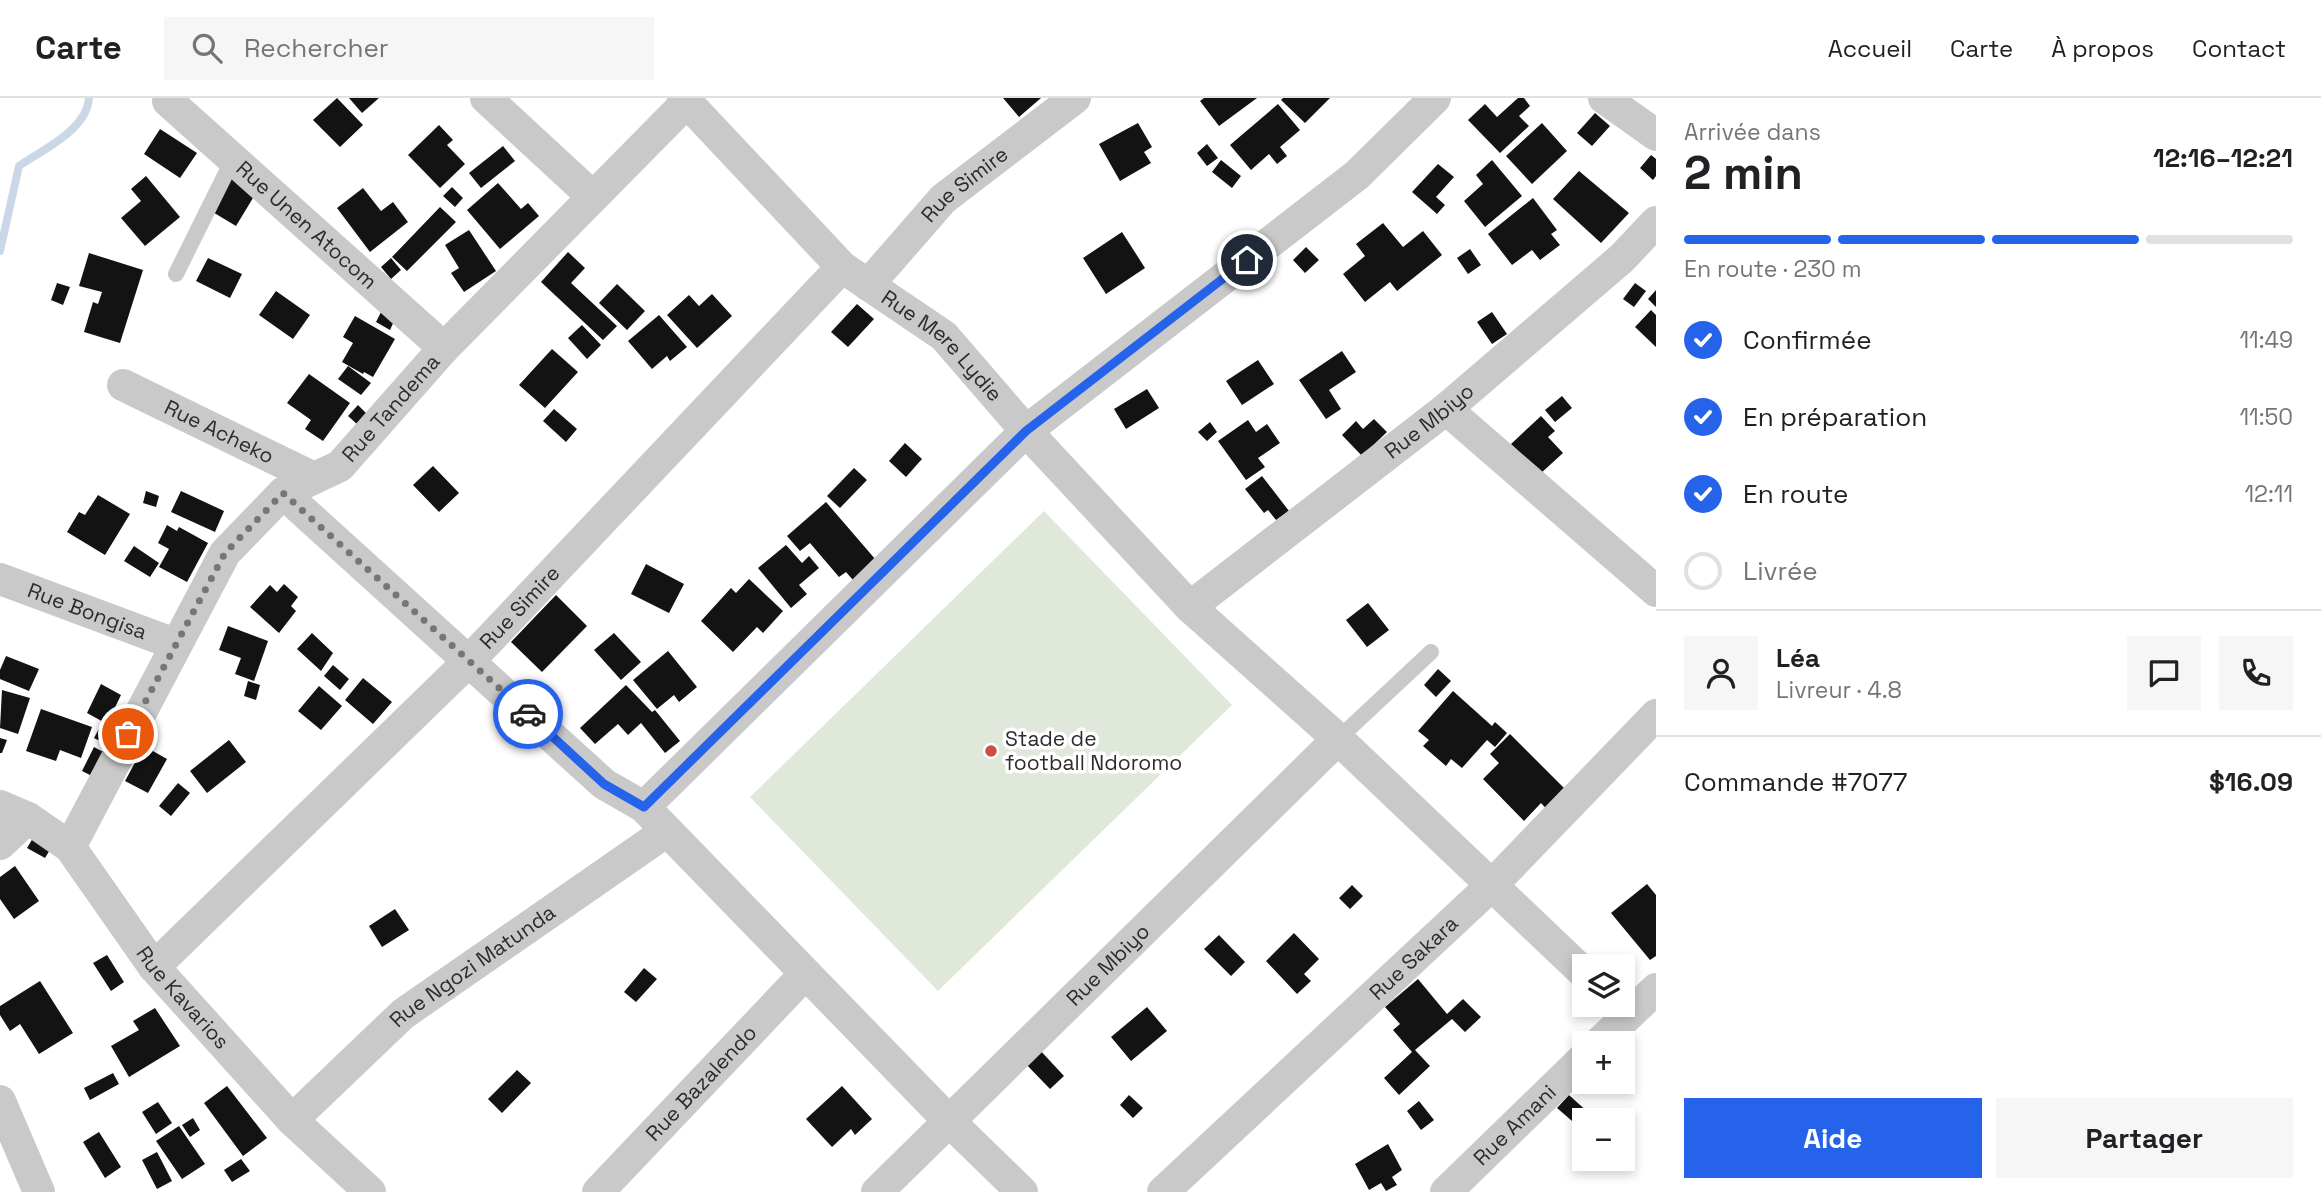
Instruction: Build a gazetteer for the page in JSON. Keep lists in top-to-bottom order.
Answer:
{
  "streets": {
    "street": [
      "Rue Simire",
      "Rue Unen Atocom",
      "Rue Mere Lydie",
      "Rue Tandema",
      "Rue Mbiyo",
      "Rue Acheko",
      "Rue Bongisa",
      "Rue Sakara",
      "Rue Ngozi Matunda",
      "Rue Kavarios",
      "Rue Bazalendo",
      "Rue Amani"
    ]
  },
  "crossings": [
    ["Rue Simire", "Rue Mere Lydie"],
    ["Rue Simire", "Rue Kavarios"],
    ["Rue Unen Atocom", "Rue Tandema"],
    ["Rue Mere Lydie", "Rue Tandema"],
    ["Rue Mere Lydie", "Rue Mbiyo"],
    ["Rue Mere Lydie", "Rue Sakara"],
    ["Rue Tandema", "Rue Acheko"],
    ["Rue Tandema", "Rue Bongisa"],
    ["Rue Tandema", "Rue Kavarios"],
    ["Rue Ngozi Matunda", "Rue Kavarios"]
  ],
  "places": ["Stade de football Ndoromo"],
  "page": {
    "header": "Carte",
    "search": "Rechercher",
    "nav": [
      "Accueil",
      "Carte",
      "À propos",
      "Contact"
    ],
    "heading": ["2 min", "Arrivée dans", "12:16–12:21"],
    "panel": [
      "Léa",
      "Livreur · 4.8",
      "Commande #7077",
      "$16.09"
    ],
    "bar": "En route · 230 m",
    "list": [
      ["Confirmée", "11:49"],
      ["En préparation", "11:50"],
      ["En route", "12:11"],
      "Livrée"
    ],
    "map_buttons": ["+", "−"],
    "buttons": ["Aide", "Partager"]
  }
}
